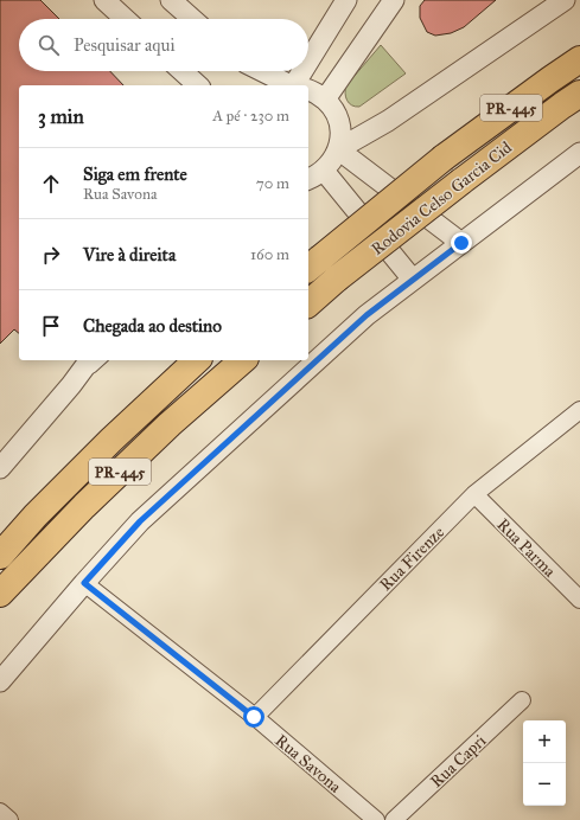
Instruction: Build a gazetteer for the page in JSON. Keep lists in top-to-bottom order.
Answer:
{
  "streets": {
    "highway": ["PR-445", "Rodovia Celso Garcia Cid"],
    "street": [
      "Rua Parma",
      "Rua Firenze",
      "Rua Capri",
      "Rua Savona"
    ]
  },
  "crossings": [
    ["Rua Parma", "Rua Firenze"],
    ["Rua Firenze", "Rua Savona"]
  ],
  "page": {
    "search": "Pesquisar aqui",
    "heading": ["3 min", "A pé · 230 m"],
    "list": [
      ["Siga em frente", "Rua Savona", "70 m"],
      ["Vire à direita", "160 m"],
      "Chegada ao destino"
    ],
    "map_buttons": ["+", "−"]
  }
}
